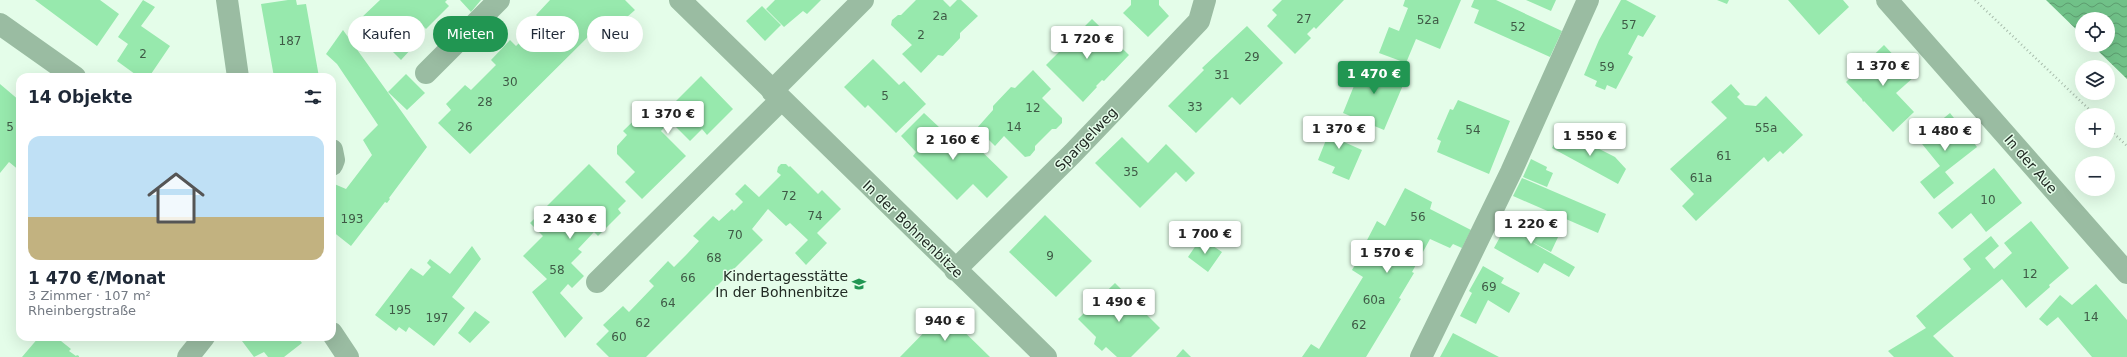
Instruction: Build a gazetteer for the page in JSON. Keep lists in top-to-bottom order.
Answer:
{
  "streets": {
    "street": ["Spargelweg", "In der Aue", "In der Bohnenbitze"]
  },
  "crossings": [
    ["Spargelweg", "In der Bohnenbitze"]
  ],
  "places": {
    "school or university": ["Kindertagesstätte In der Bohnenbitze"]
  },
  "house_numbers": [
    "2a",
    "27",
    "52a",
    "57",
    "52",
    "2",
    "187",
    "2",
    "29",
    "59",
    "31",
    "30",
    "5",
    "28",
    "33",
    "12",
    "5",
    "26",
    "14",
    "55a",
    "54",
    "61",
    "35",
    "61a",
    "72",
    "10",
    "74",
    "56",
    "193",
    "70",
    "9",
    "68",
    "58",
    "12",
    "66",
    "69",
    "60a",
    "64",
    "195",
    "14",
    "197",
    "62",
    "62",
    "60"
  ],
  "page": {
    "map_buttons": ["+", "−"],
    "chip": [
      "Kaufen",
      "Mieten",
      "Filter",
      "Neu"
    ],
    "price": [
      "1 720 €",
      "1 370 €",
      "1 470 €",
      "1 370 €",
      "1 370 €",
      "1 480 €",
      "1 550 €",
      "2 160 €",
      "2 430 €",
      "1 220 €",
      "1 700 €",
      "1 570 €",
      "1 490 €",
      "940 €"
    ],
    "heading": "14 Objekte",
    "list": [
      {
        "name": "1 470 €/Monat",
        "note": "3 Zimmer · 107 m² · Rheinbergstraße"
      }
    ]
  }
}
